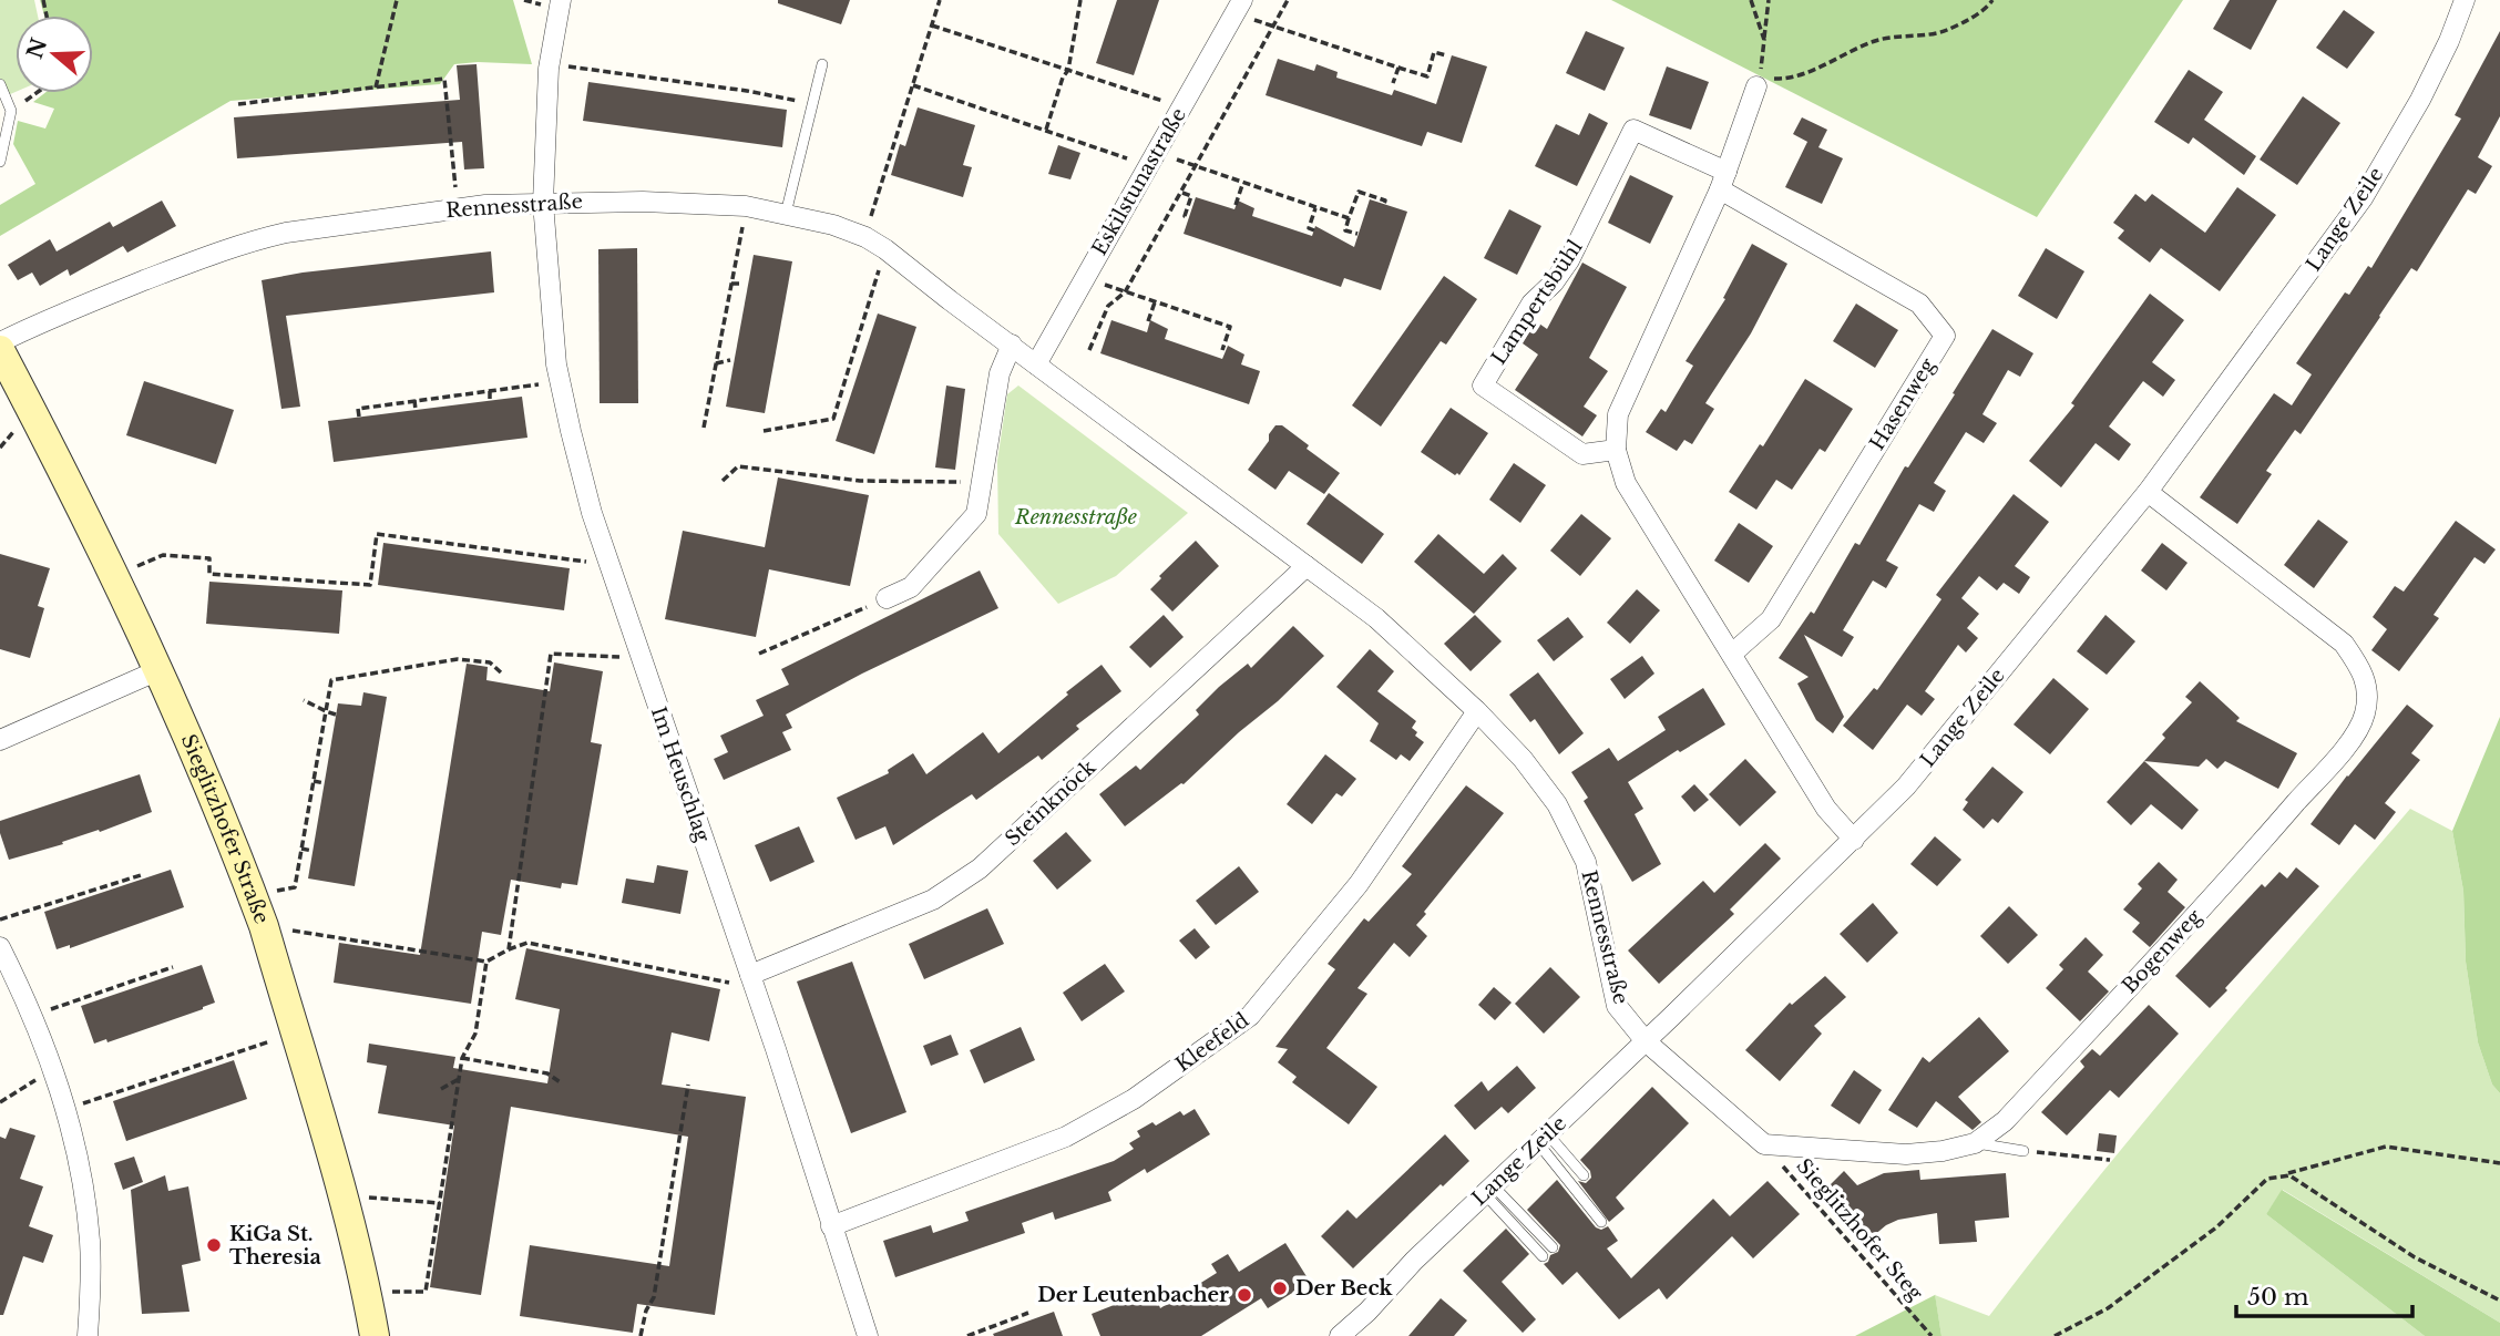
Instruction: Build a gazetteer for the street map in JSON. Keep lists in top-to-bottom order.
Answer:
{
  "streets": {
    "main road": ["Sieglitzhofer Straße"],
    "street": [
      "Eskilstunastraße",
      "Rennesstraße",
      "Lange Zeile",
      "Lampertsbühl",
      "Hasenweg",
      "Im Heuschlag",
      "Steinknöck",
      "Bogenweg",
      "Kleefeld"
    ],
    "path": ["Sieglitzhofer Steg"]
  },
  "crossings": [
    ["Eskilstunastraße", "Rennesstraße"],
    ["Rennesstraße", "Lange Zeile"],
    ["Rennesstraße", "Im Heuschlag"],
    ["Rennesstraße", "Steinknöck"],
    ["Rennesstraße", "Kleefeld"],
    ["Lange Zeile", "Bogenweg"],
    ["Lampertsbühl", "Hasenweg"],
    ["Im Heuschlag", "Steinknöck"],
    ["Im Heuschlag", "Kleefeld"],
    ["Bogenweg", "Sieglitzhofer Steg"]
  ],
  "parks": ["Rennesstraße"],
  "places": ["KiGa St. Theresia", "Der Beck", "Der Leutenbacher"],
  "scale_bar": "50 m",
  "north": "left"
}
